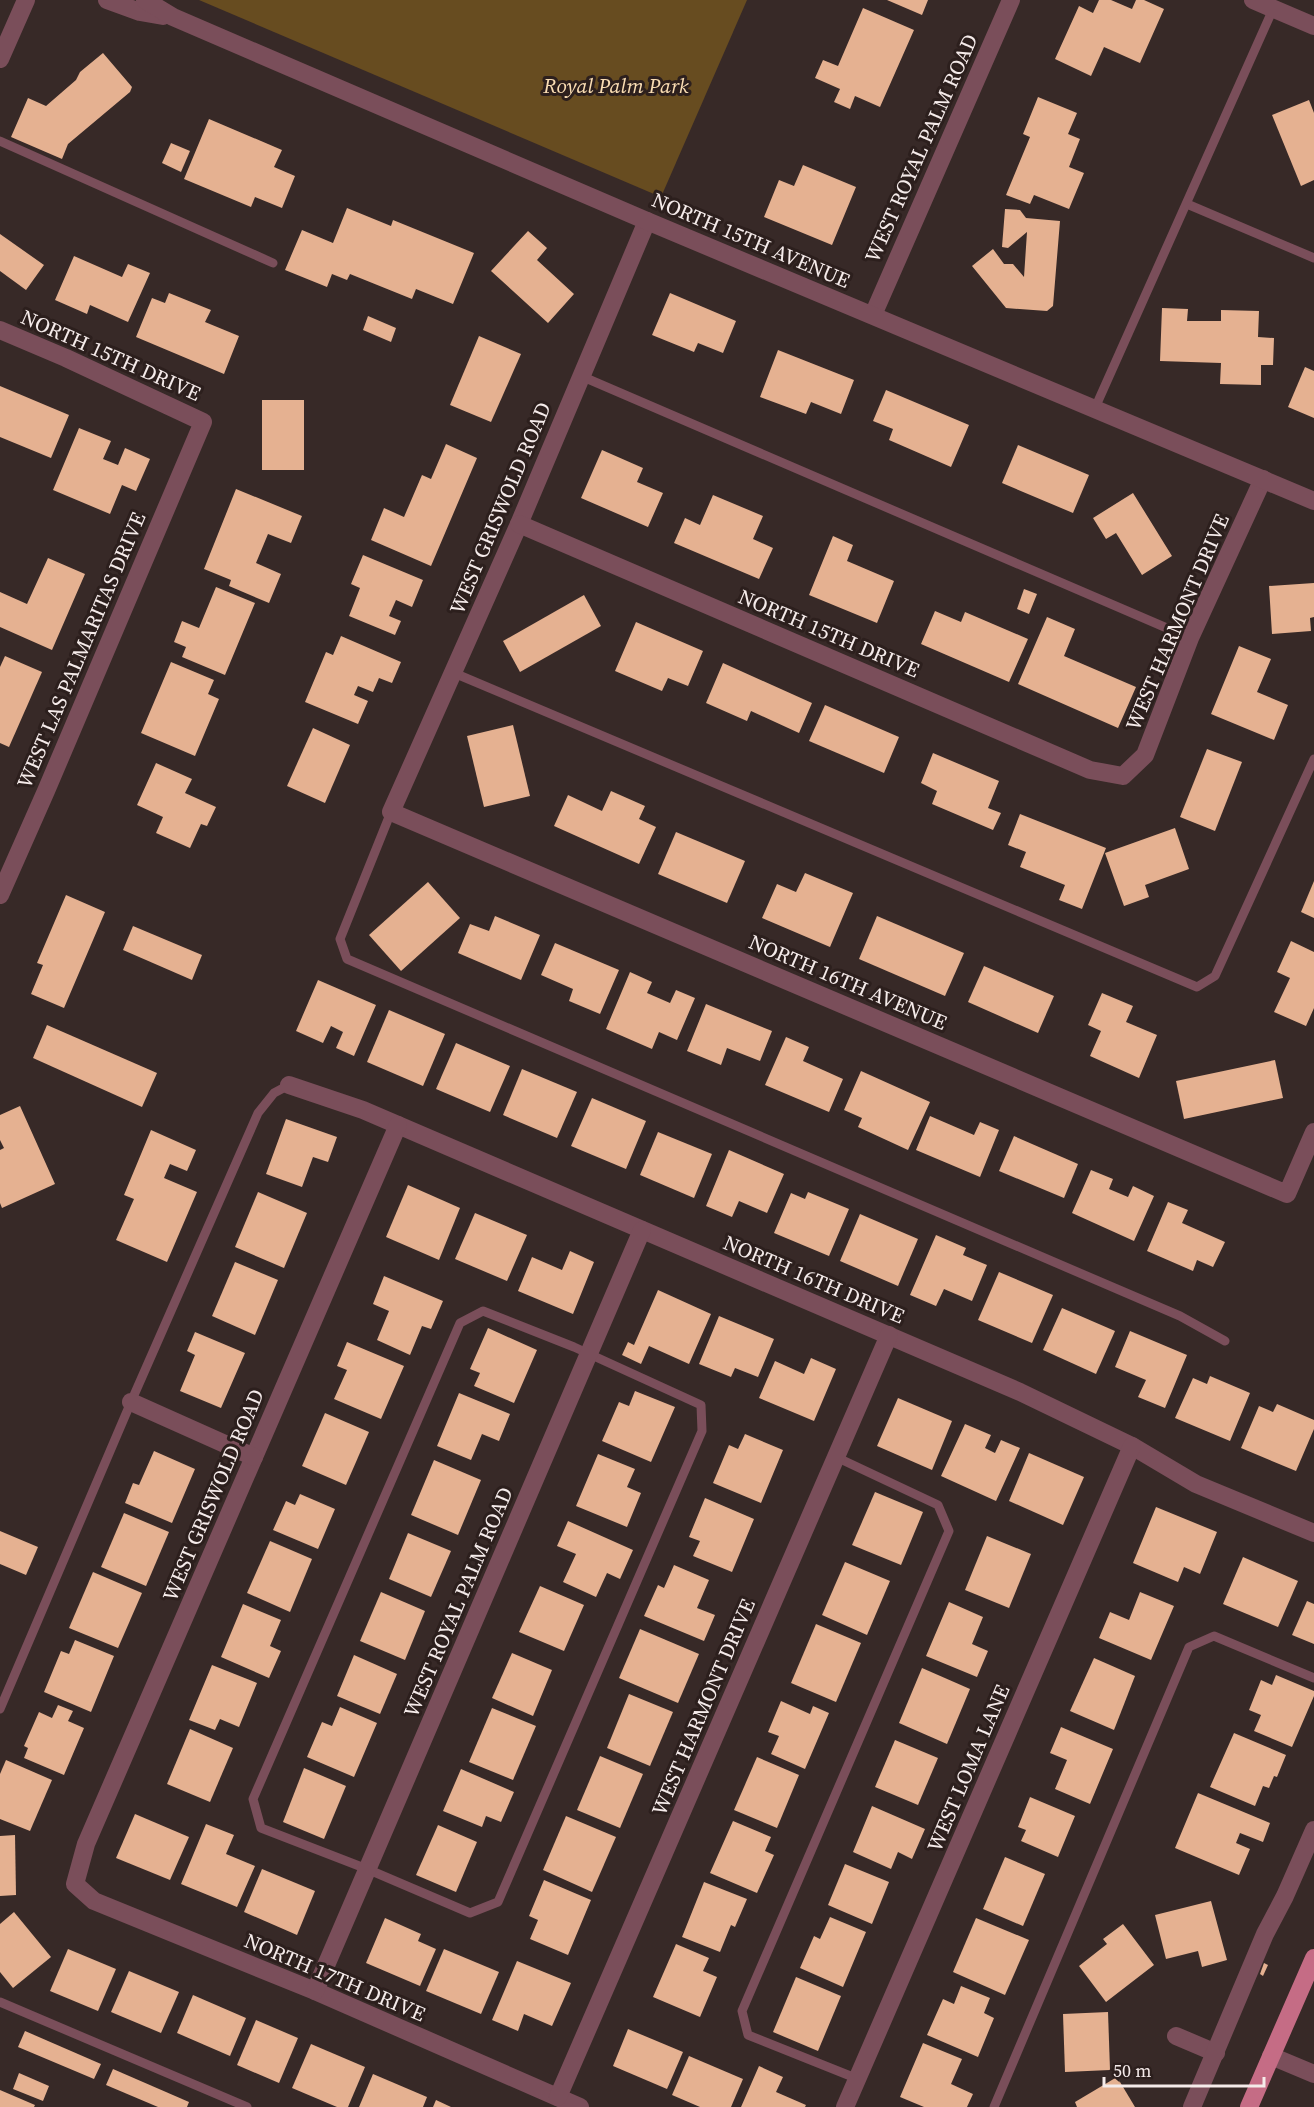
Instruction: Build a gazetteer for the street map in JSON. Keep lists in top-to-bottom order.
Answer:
{
  "streets": {
    "street": [
      "WEST ROYAL PALM ROAD",
      "NORTH 15TH AVENUE",
      "NORTH 15TH DRIVE",
      "WEST GRISWOLD ROAD",
      "WEST HARMONT DRIVE",
      "WEST LAS PALMARITAS DRIVE",
      "NORTH 16TH AVENUE",
      "NORTH 16TH DRIVE",
      "WEST LOMA LANE",
      "NORTH 17TH DRIVE"
    ]
  },
  "crossings": [
    ["WEST ROYAL PALM ROAD", "NORTH 15TH AVENUE"],
    ["WEST ROYAL PALM ROAD", "NORTH 16TH DRIVE"],
    ["WEST ROYAL PALM ROAD", "NORTH 17TH DRIVE"],
    ["NORTH 15TH AVENUE", "WEST GRISWOLD ROAD"],
    ["NORTH 15TH AVENUE", "WEST HARMONT DRIVE"],
    ["NORTH 15TH DRIVE", "WEST GRISWOLD ROAD"],
    ["NORTH 15TH DRIVE", "WEST HARMONT DRIVE"],
    ["NORTH 15TH DRIVE", "WEST LAS PALMARITAS DRIVE"],
    ["WEST GRISWOLD ROAD", "NORTH 16TH AVENUE"],
    ["WEST GRISWOLD ROAD", "NORTH 16TH DRIVE"],
    ["WEST GRISWOLD ROAD", "NORTH 17TH DRIVE"],
    ["WEST HARMONT DRIVE", "NORTH 16TH DRIVE"],
    ["WEST HARMONT DRIVE", "NORTH 17TH DRIVE"],
    ["NORTH 16TH DRIVE", "WEST LOMA LANE"]
  ],
  "parks": ["Royal Palm Park"],
  "scale_bar": "50 m"
}
